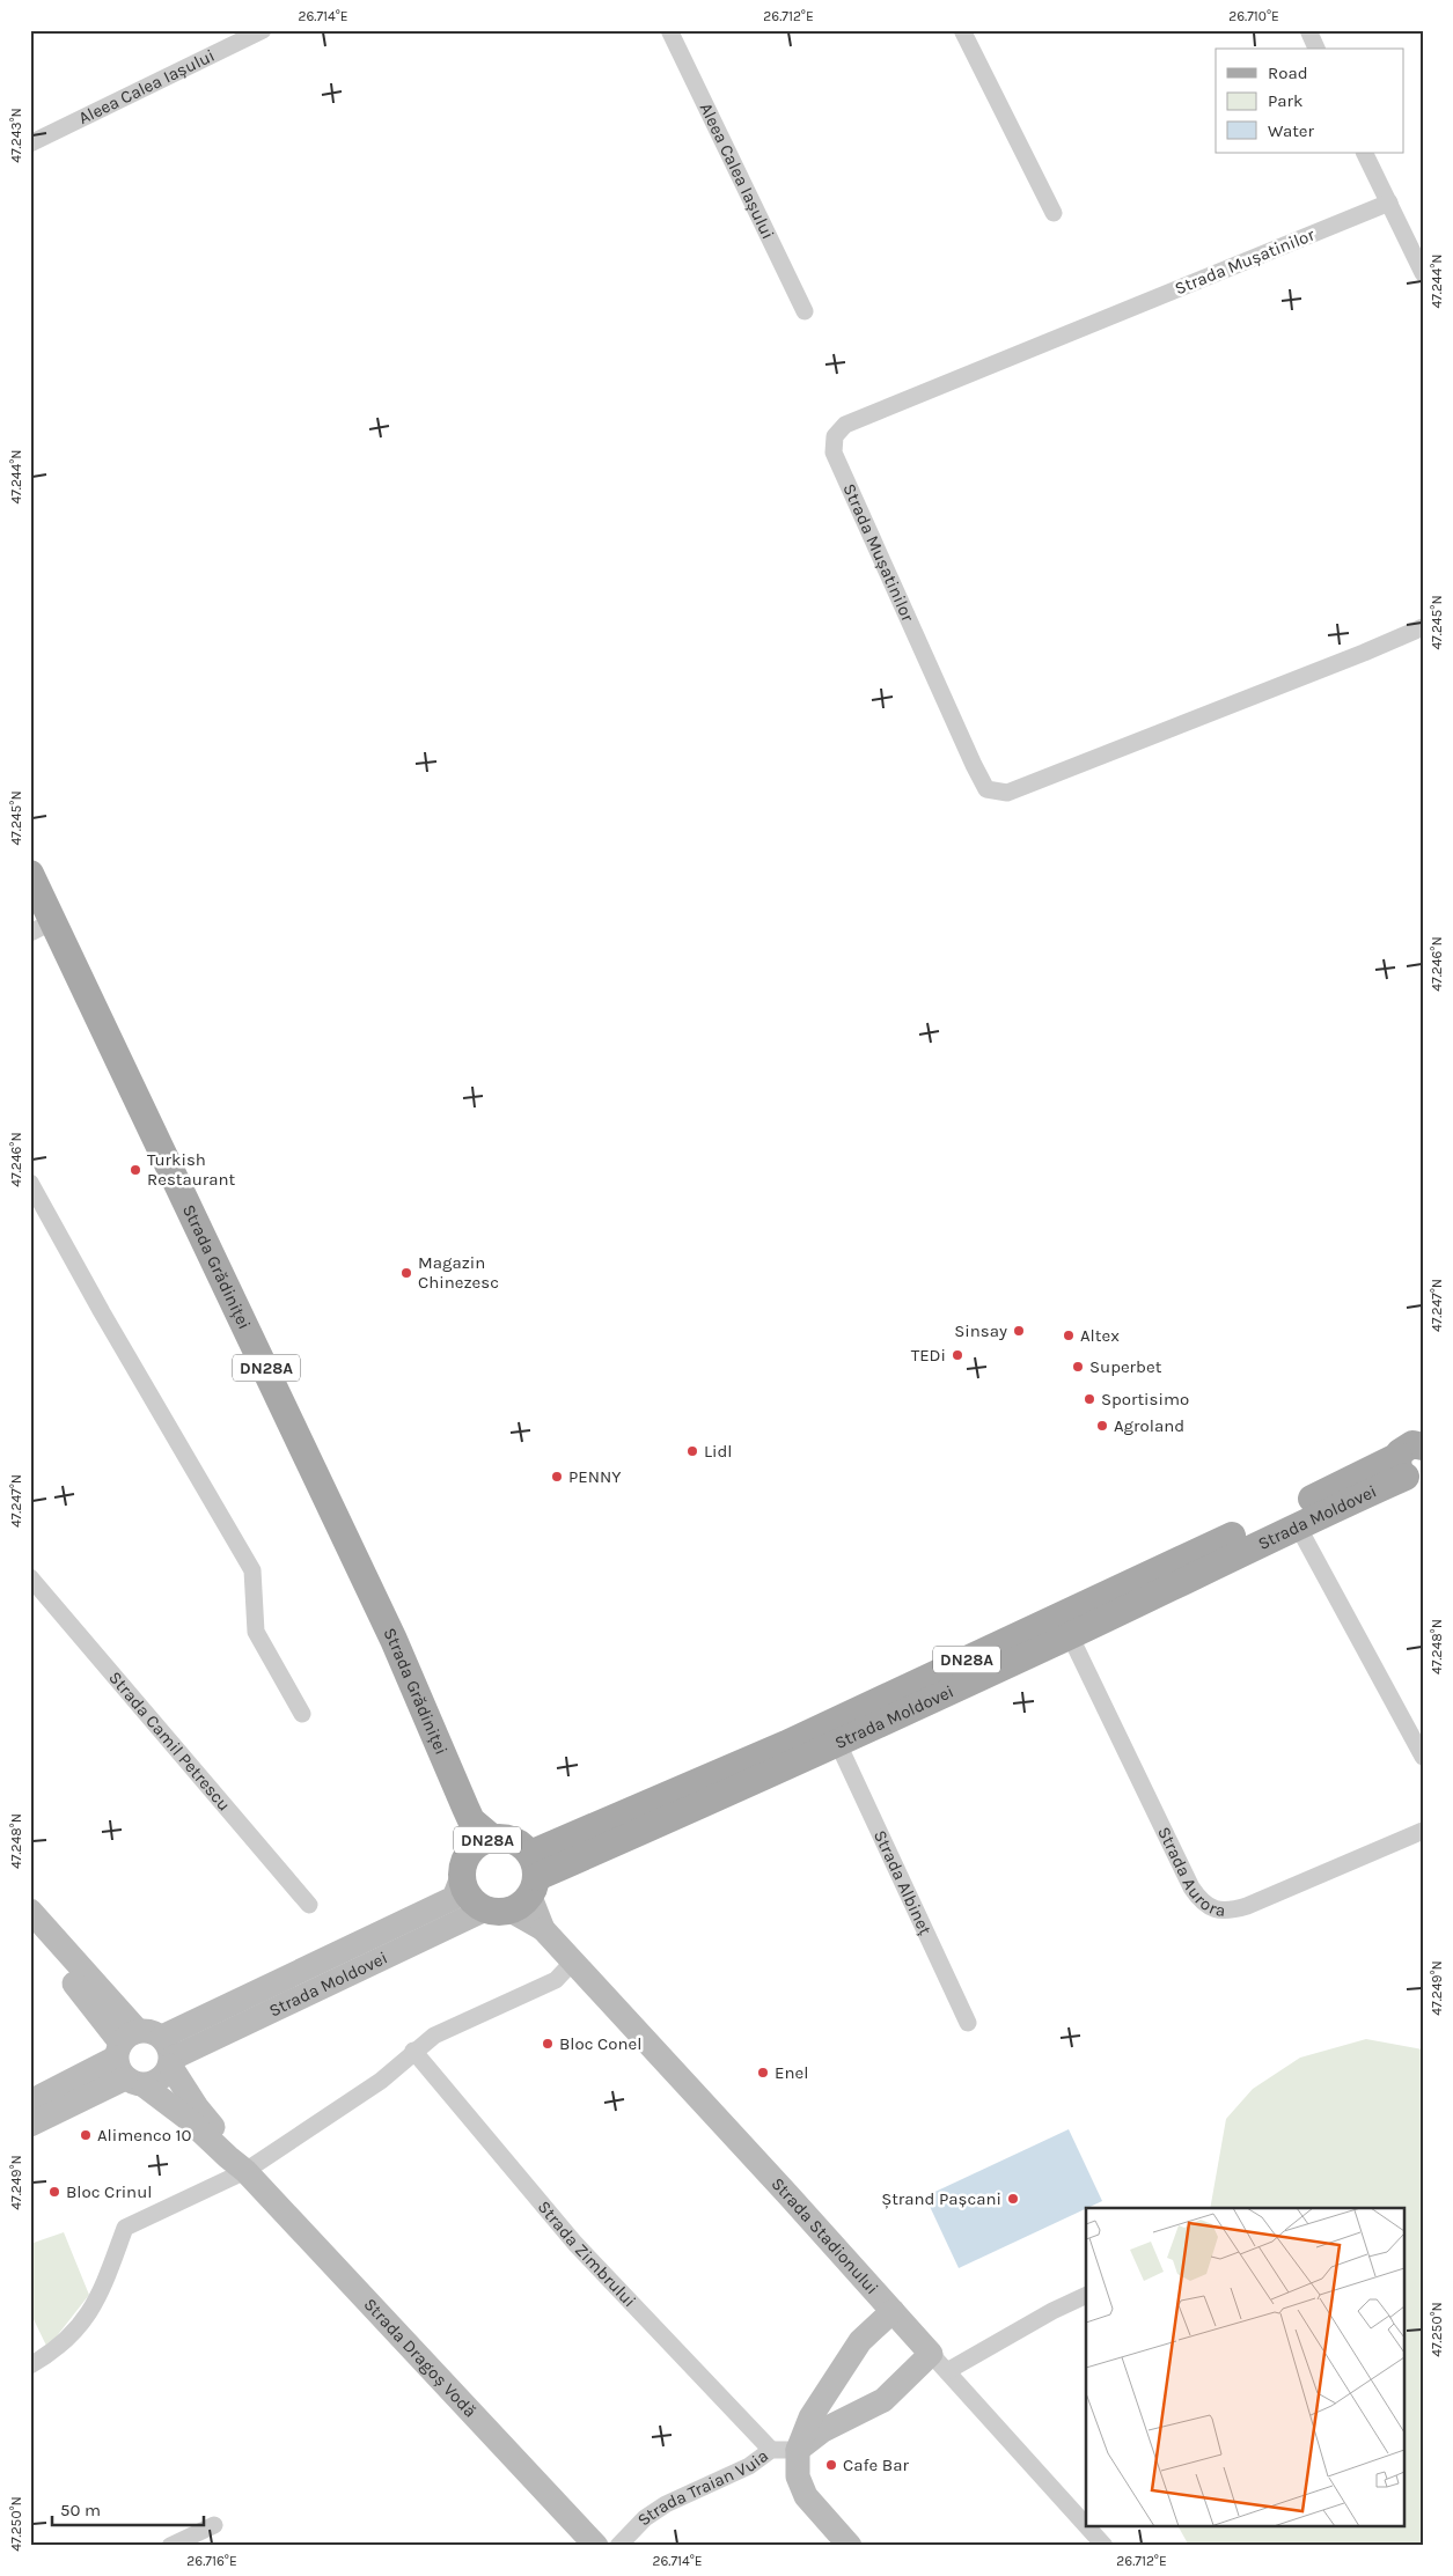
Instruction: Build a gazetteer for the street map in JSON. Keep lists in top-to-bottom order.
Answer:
{
  "streets": {
    "main road": [
      "Strada Grădiniței",
      "DN28A",
      "Strada Moldovei",
      "Strada Stadionului",
      "Strada Dragoș Vodă"
    ],
    "street": [
      "Aleea Calea Iașului",
      "Strada Mușatinilor",
      "Strada Camil Petrescu",
      "Strada Aurora",
      "Strada Albineț",
      "Strada Zimbrului",
      "Strada Traian Vuia"
    ]
  },
  "crossings": [
    ["Strada Grădiniței", "DN28A"],
    ["Strada Grădiniței", "Strada Moldovei"],
    ["Strada Grădiniței", "Strada Stadionului"],
    ["DN28A", "Strada Moldovei"],
    ["DN28A", "Strada Stadionului"],
    ["DN28A", "Strada Dragoș Vodă"],
    ["Strada Moldovei", "Strada Aurora"],
    ["Strada Moldovei", "Strada Albineț"],
    ["Strada Moldovei", "Strada Stadionului"],
    ["Strada Moldovei", "Strada Dragoș Vodă"],
    ["Strada Zimbrului", "Strada Traian Vuia"]
  ],
  "places": [
    "Turkish Restaurant",
    "Magazin Chinezesc",
    "Sinsay",
    "Altex",
    "TEDi",
    "Superbet",
    "Sportisimo",
    "Agroland",
    "Lidl",
    "PENNY",
    "Bloc Conel",
    "Enel",
    "Alimenco 10",
    "Bloc Crinul",
    "Ștrand Pașcani",
    "Cafe Bar"
  ],
  "legend": ["Road", "Park", "Water"],
  "scale_bar": "50 m",
  "coordinates": [
    "26.714°E",
    "26.712°E",
    "26.710°E",
    "47.243°N",
    "47.244°N",
    "47.245°N",
    "47.246°N",
    "47.247°N",
    "47.248°N",
    "47.249°N",
    "47.250°N",
    "26.716°E"
  ]
}
